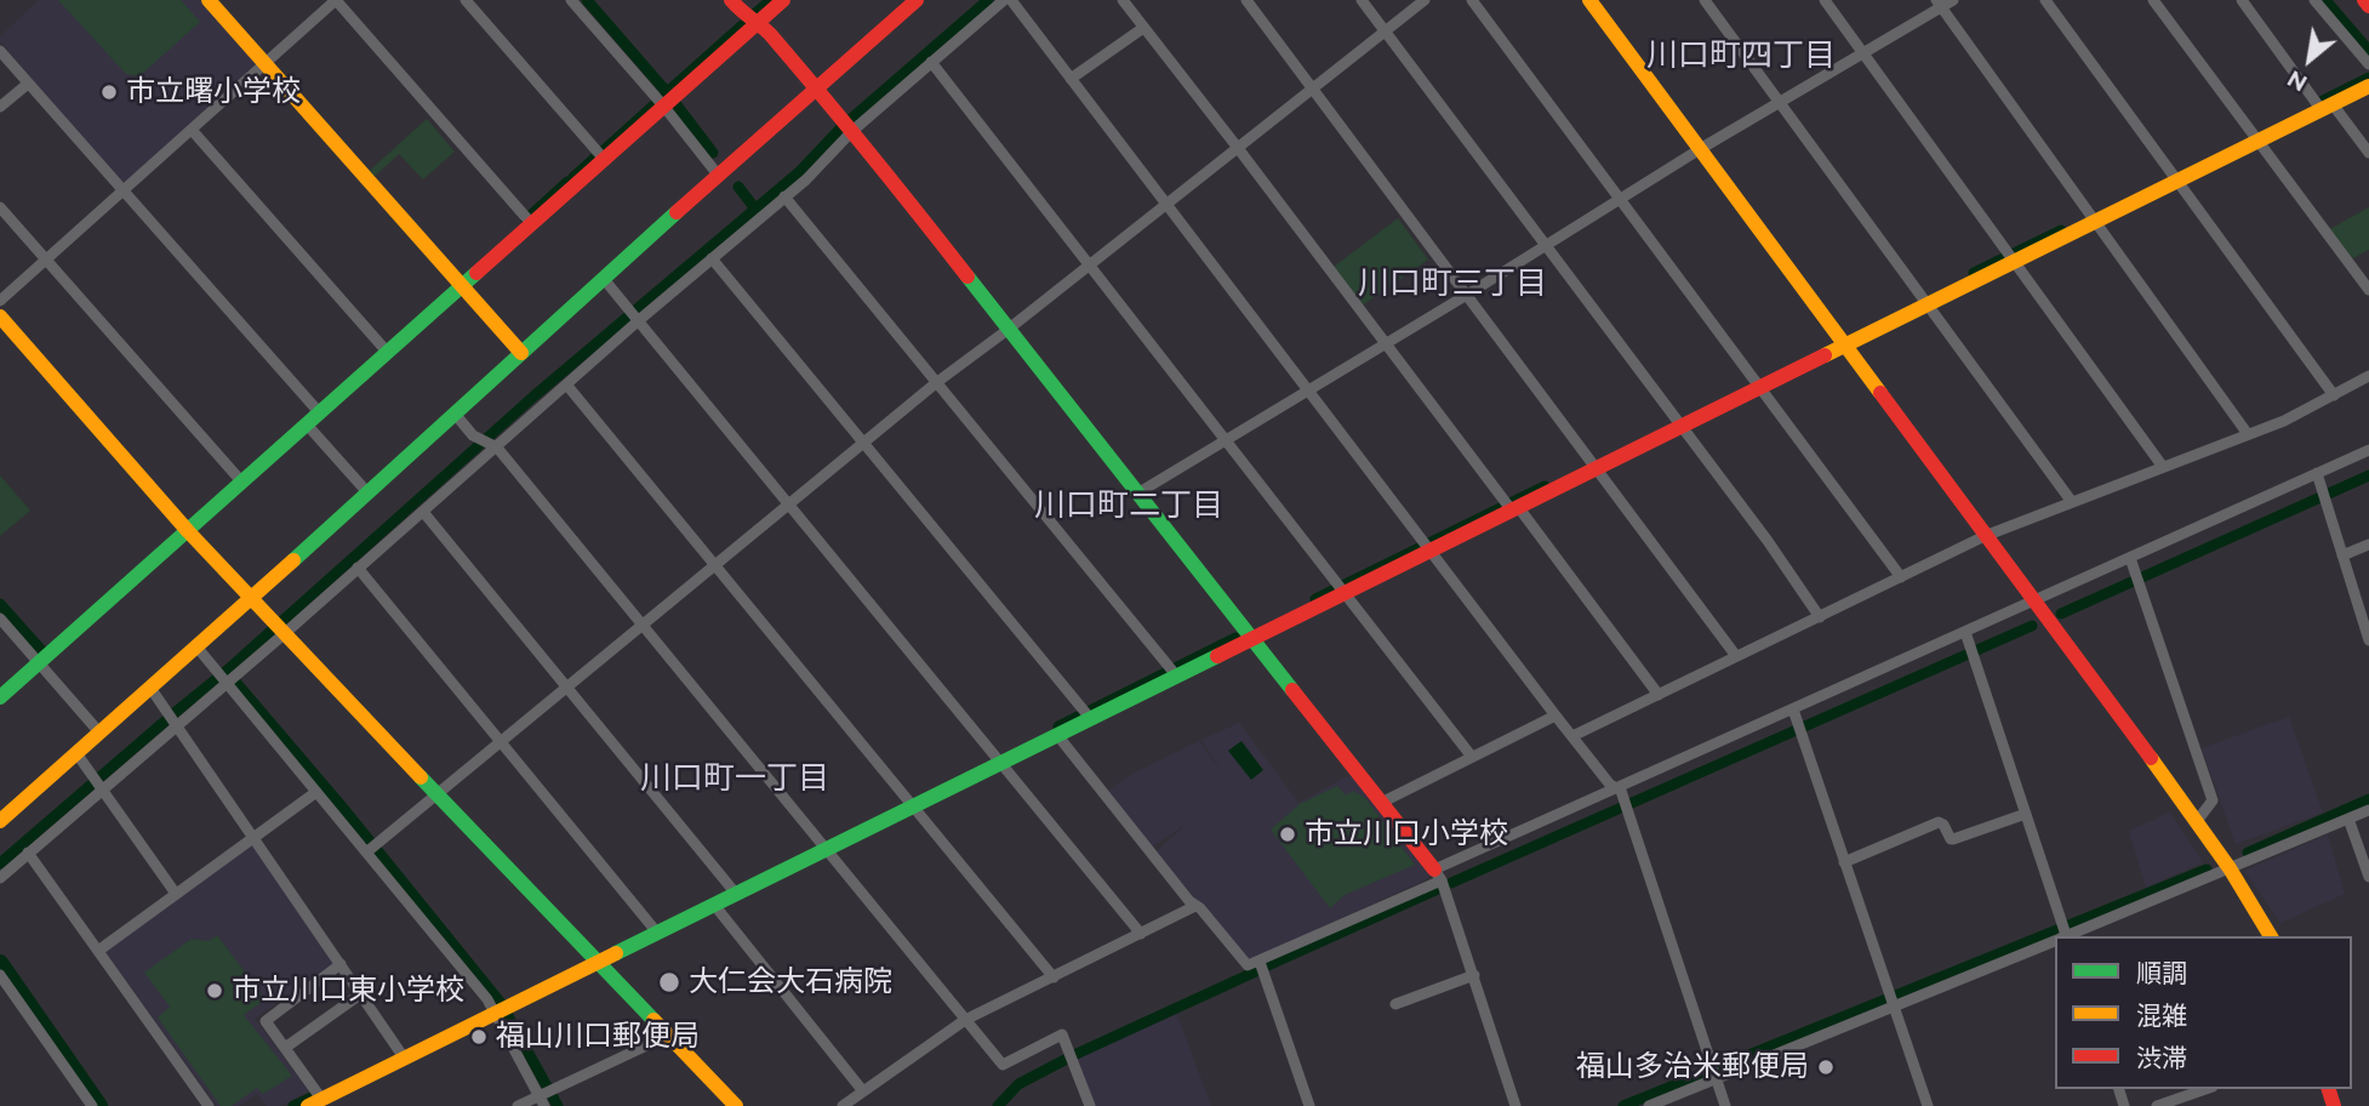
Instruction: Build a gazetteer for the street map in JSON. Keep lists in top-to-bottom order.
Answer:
{
  "districts": [
    "川口町四丁目",
    "川口町三丁目",
    "川口町二丁目",
    "川口町一丁目"
  ],
  "places": [
    "市立曙小学校",
    "市立川口小学校",
    "大仁会大石病院",
    "市立川口東小学校",
    "福山川口郵便局",
    "福山多治米郵便局"
  ],
  "legend": ["順調", "混雑", "渋滞"],
  "north": "bottom left"
}
